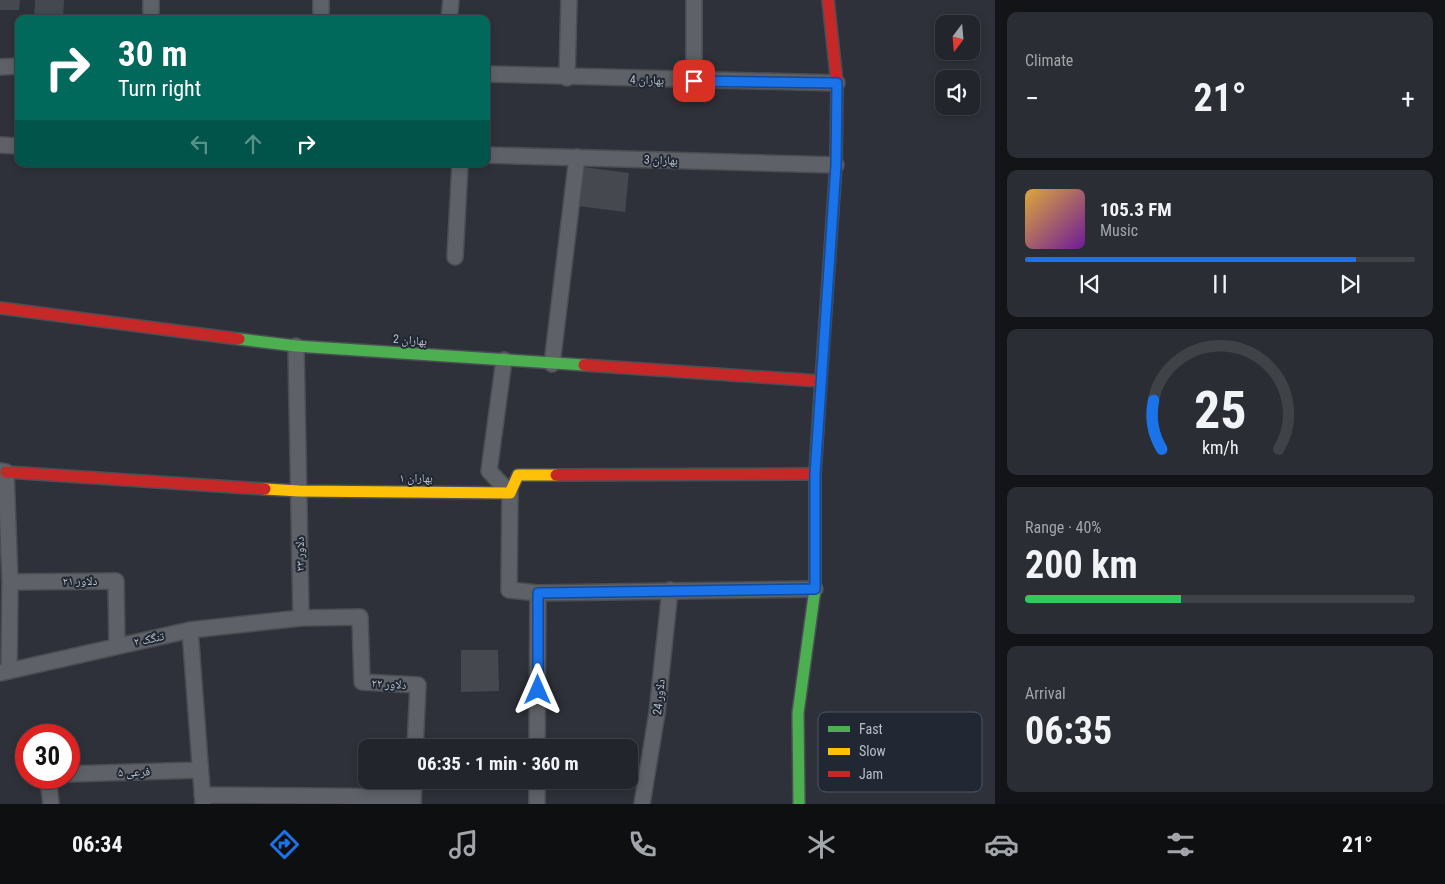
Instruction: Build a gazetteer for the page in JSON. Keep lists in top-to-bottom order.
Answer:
{
  "streets": {
    "street": [
      "بهاران 4",
      "بهاران 3",
      "بهاران 2",
      "بهاران ۱",
      "دلاور ۲۳",
      "دلاور ۲۱",
      "تنگک ۲",
      "دلاور ۲۲",
      "دلاور 24",
      "فرعی ۵"
    ]
  },
  "crossings": [
    ["بهاران 2", "دلاور ۲۳"],
    ["بهاران ۱", "دلاور ۲۳"],
    ["دلاور ۲۳", "تنگک ۲"],
    ["دلاور ۲۳", "دلاور ۲۲"],
    ["دلاور ۲۱", "تنگک ۲"],
    ["تنگک ۲", "دلاور ۲۲"]
  ],
  "legend": ["Fast", "Slow", "Jam"],
  "north": "bottom",
  "page": {
    "tile": [
      "Climate",
      ["Range · 40%", "200 km"],
      ["Arrival", "06:35"]
    ],
    "turn": ["30 m", "Turn right"],
    "heat": ["−", "21°", "+"],
    "song": ["105.3 FM", "Music"],
    "limit": "30",
    "trip": "06:35 · 1 min · 360 m",
    "tabs": ["06:34", "21°"],
    "gauge": ["25", "km/h"]
  }
}
